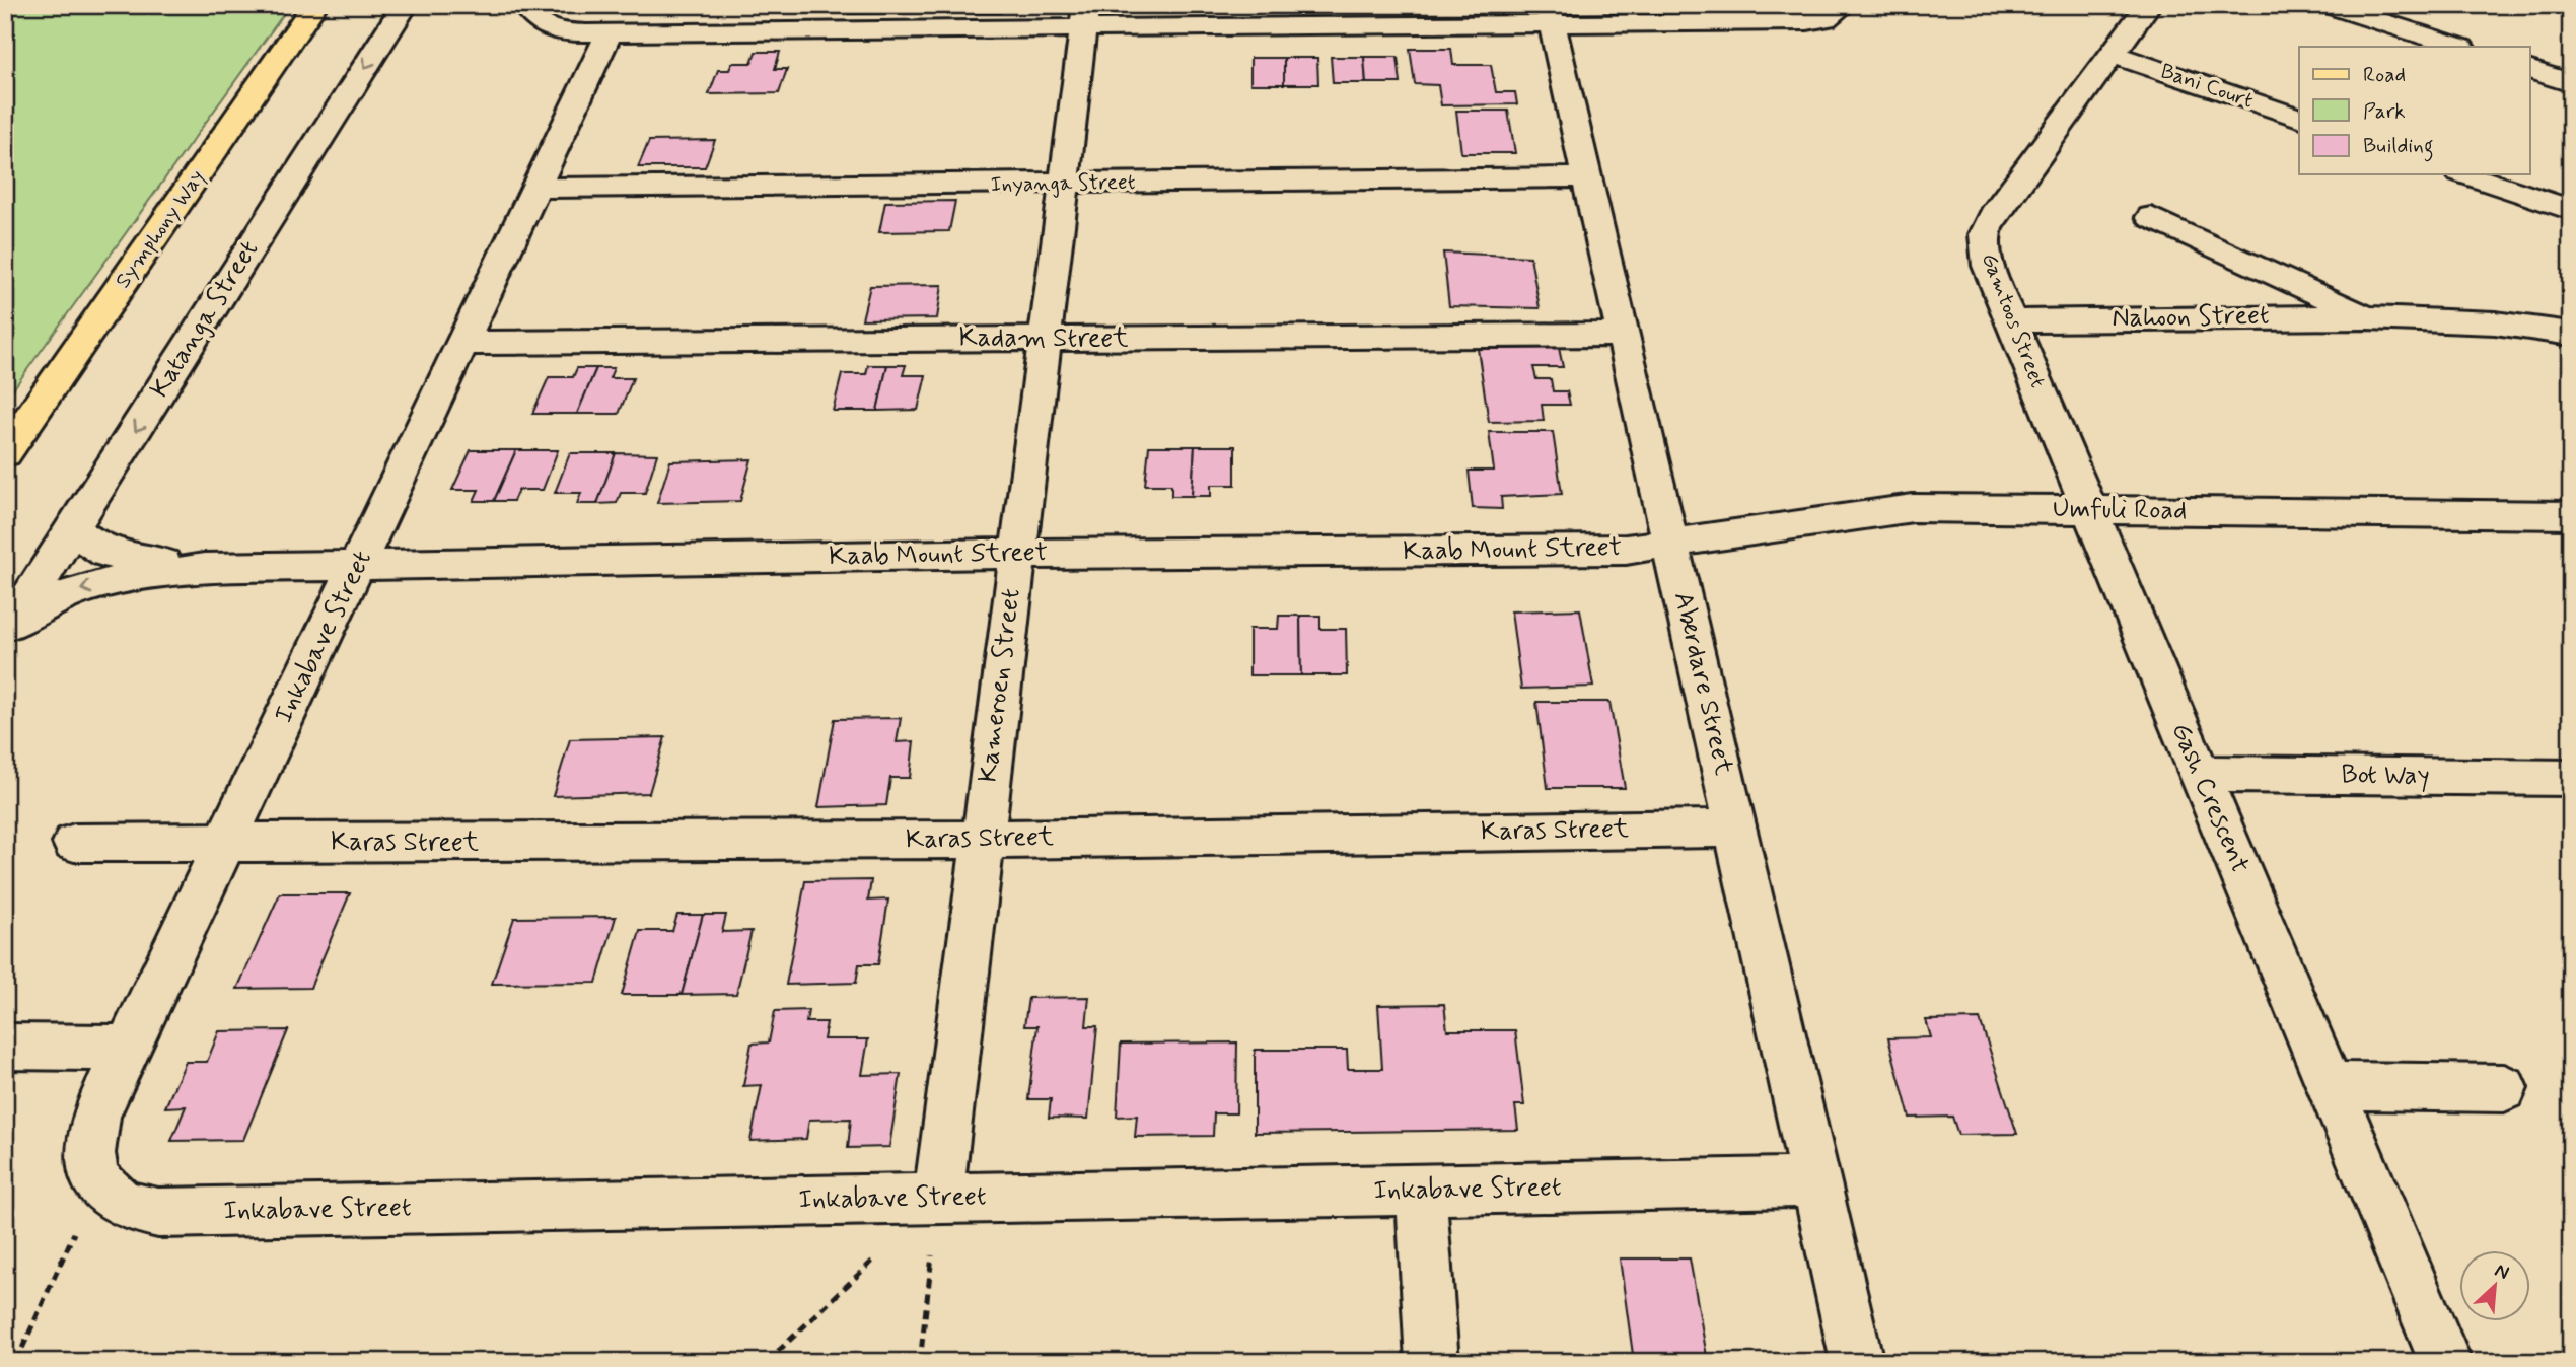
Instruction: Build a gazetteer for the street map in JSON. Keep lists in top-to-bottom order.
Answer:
{
  "streets": {
    "main road": ["Symphony Way"],
    "street": [
      "Bani Court",
      "Inyanga Street",
      "Nahoon Street",
      "Katanga Street",
      "Gamtoos Street",
      "Kadam Street",
      "Umfuli Road",
      "Kaab Mount Street",
      "Inkabave Street",
      "Aberdare Street",
      "Kameroen Street",
      "Bot Way",
      "Gash Crescent",
      "Karas Street"
    ]
  },
  "crossings": [
    ["Bani Court", "Gamtoos Street"],
    ["Inyanga Street", "Inkabave Street"],
    ["Inyanga Street", "Aberdare Street"],
    ["Inyanga Street", "Kameroen Street"],
    ["Nahoon Street", "Gamtoos Street"],
    ["Katanga Street", "Kaab Mount Street"],
    ["Gamtoos Street", "Umfuli Road"],
    ["Gamtoos Street", "Gash Crescent"],
    ["Kadam Street", "Inkabave Street"],
    ["Kadam Street", "Aberdare Street"],
    ["Kadam Street", "Kameroen Street"],
    ["Umfuli Road", "Kaab Mount Street"],
    ["Umfuli Road", "Aberdare Street"],
    ["Umfuli Road", "Gash Crescent"],
    ["Kaab Mount Street", "Inkabave Street"],
    ["Kaab Mount Street", "Aberdare Street"],
    ["Kaab Mount Street", "Kameroen Street"],
    ["Inkabave Street", "Aberdare Street"],
    ["Inkabave Street", "Kameroen Street"],
    ["Inkabave Street", "Karas Street"],
    ["Aberdare Street", "Karas Street"],
    ["Kameroen Street", "Karas Street"],
    ["Bot Way", "Gash Crescent"]
  ],
  "one_way": ["Katanga Street"],
  "legend": ["Road", "Park", "Building"],
  "north": "top right"
}
